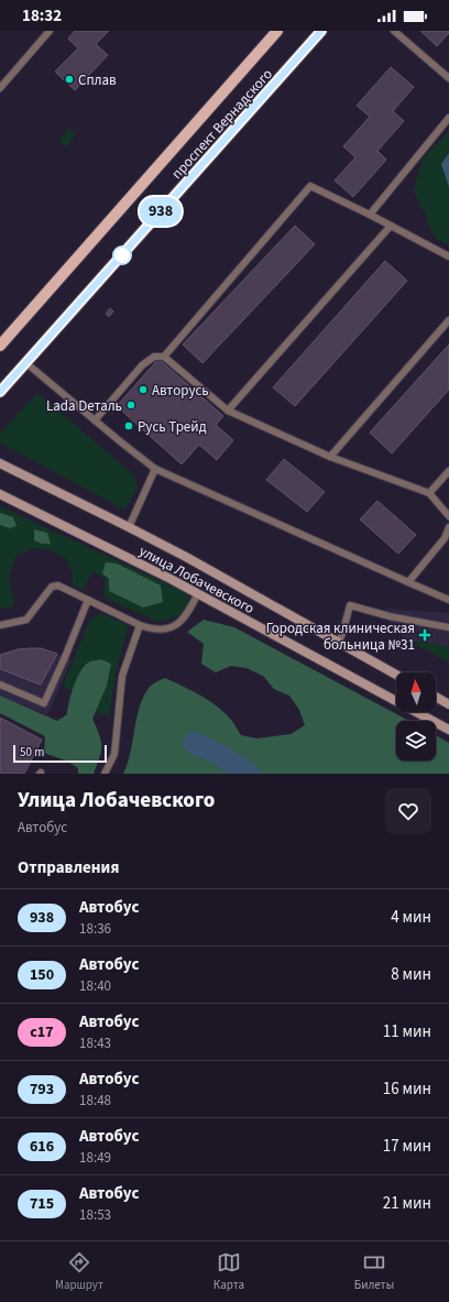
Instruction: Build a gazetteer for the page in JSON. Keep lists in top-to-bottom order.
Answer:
{
  "streets": {
    "main road": ["проспект Вернадского", "улица Лобачевского"]
  },
  "places": {
    "other": [
      "Сплав",
      "Авторусь",
      "Lada Dеталь",
      "Русь Трейд"
    ],
    "health": ["Городская клиническая больница №31"]
  },
  "lines": ["bus line 938"],
  "scale_bar": "50 m",
  "north": "top",
  "page": {
    "status": "18:32",
    "on_map": "938",
    "scale": "50 m",
    "heading": [
      ["Улица Лобачевского", "Автобус"],
      "Отправления"
    ],
    "list": [
      {
        "mark": "938",
        "name": "Автобус",
        "note": "18:36",
        "value": "4 мин"
      },
      {
        "mark": "150",
        "name": "Автобус",
        "note": "18:40",
        "value": "8 мин"
      },
      {
        "mark": "с17",
        "name": "Автобус",
        "note": "18:43",
        "value": "11 мин"
      },
      {
        "mark": "793",
        "name": "Автобус",
        "note": "18:48",
        "value": "16 мин"
      },
      {
        "mark": "616",
        "name": "Автобус",
        "note": "18:49",
        "value": "17 мин"
      },
      {
        "mark": "715",
        "name": "Автобус",
        "note": "18:53",
        "value": "21 мин"
      }
    ],
    "tabs": ["Маршрут", "Карта", "Билеты"]
  }
}
